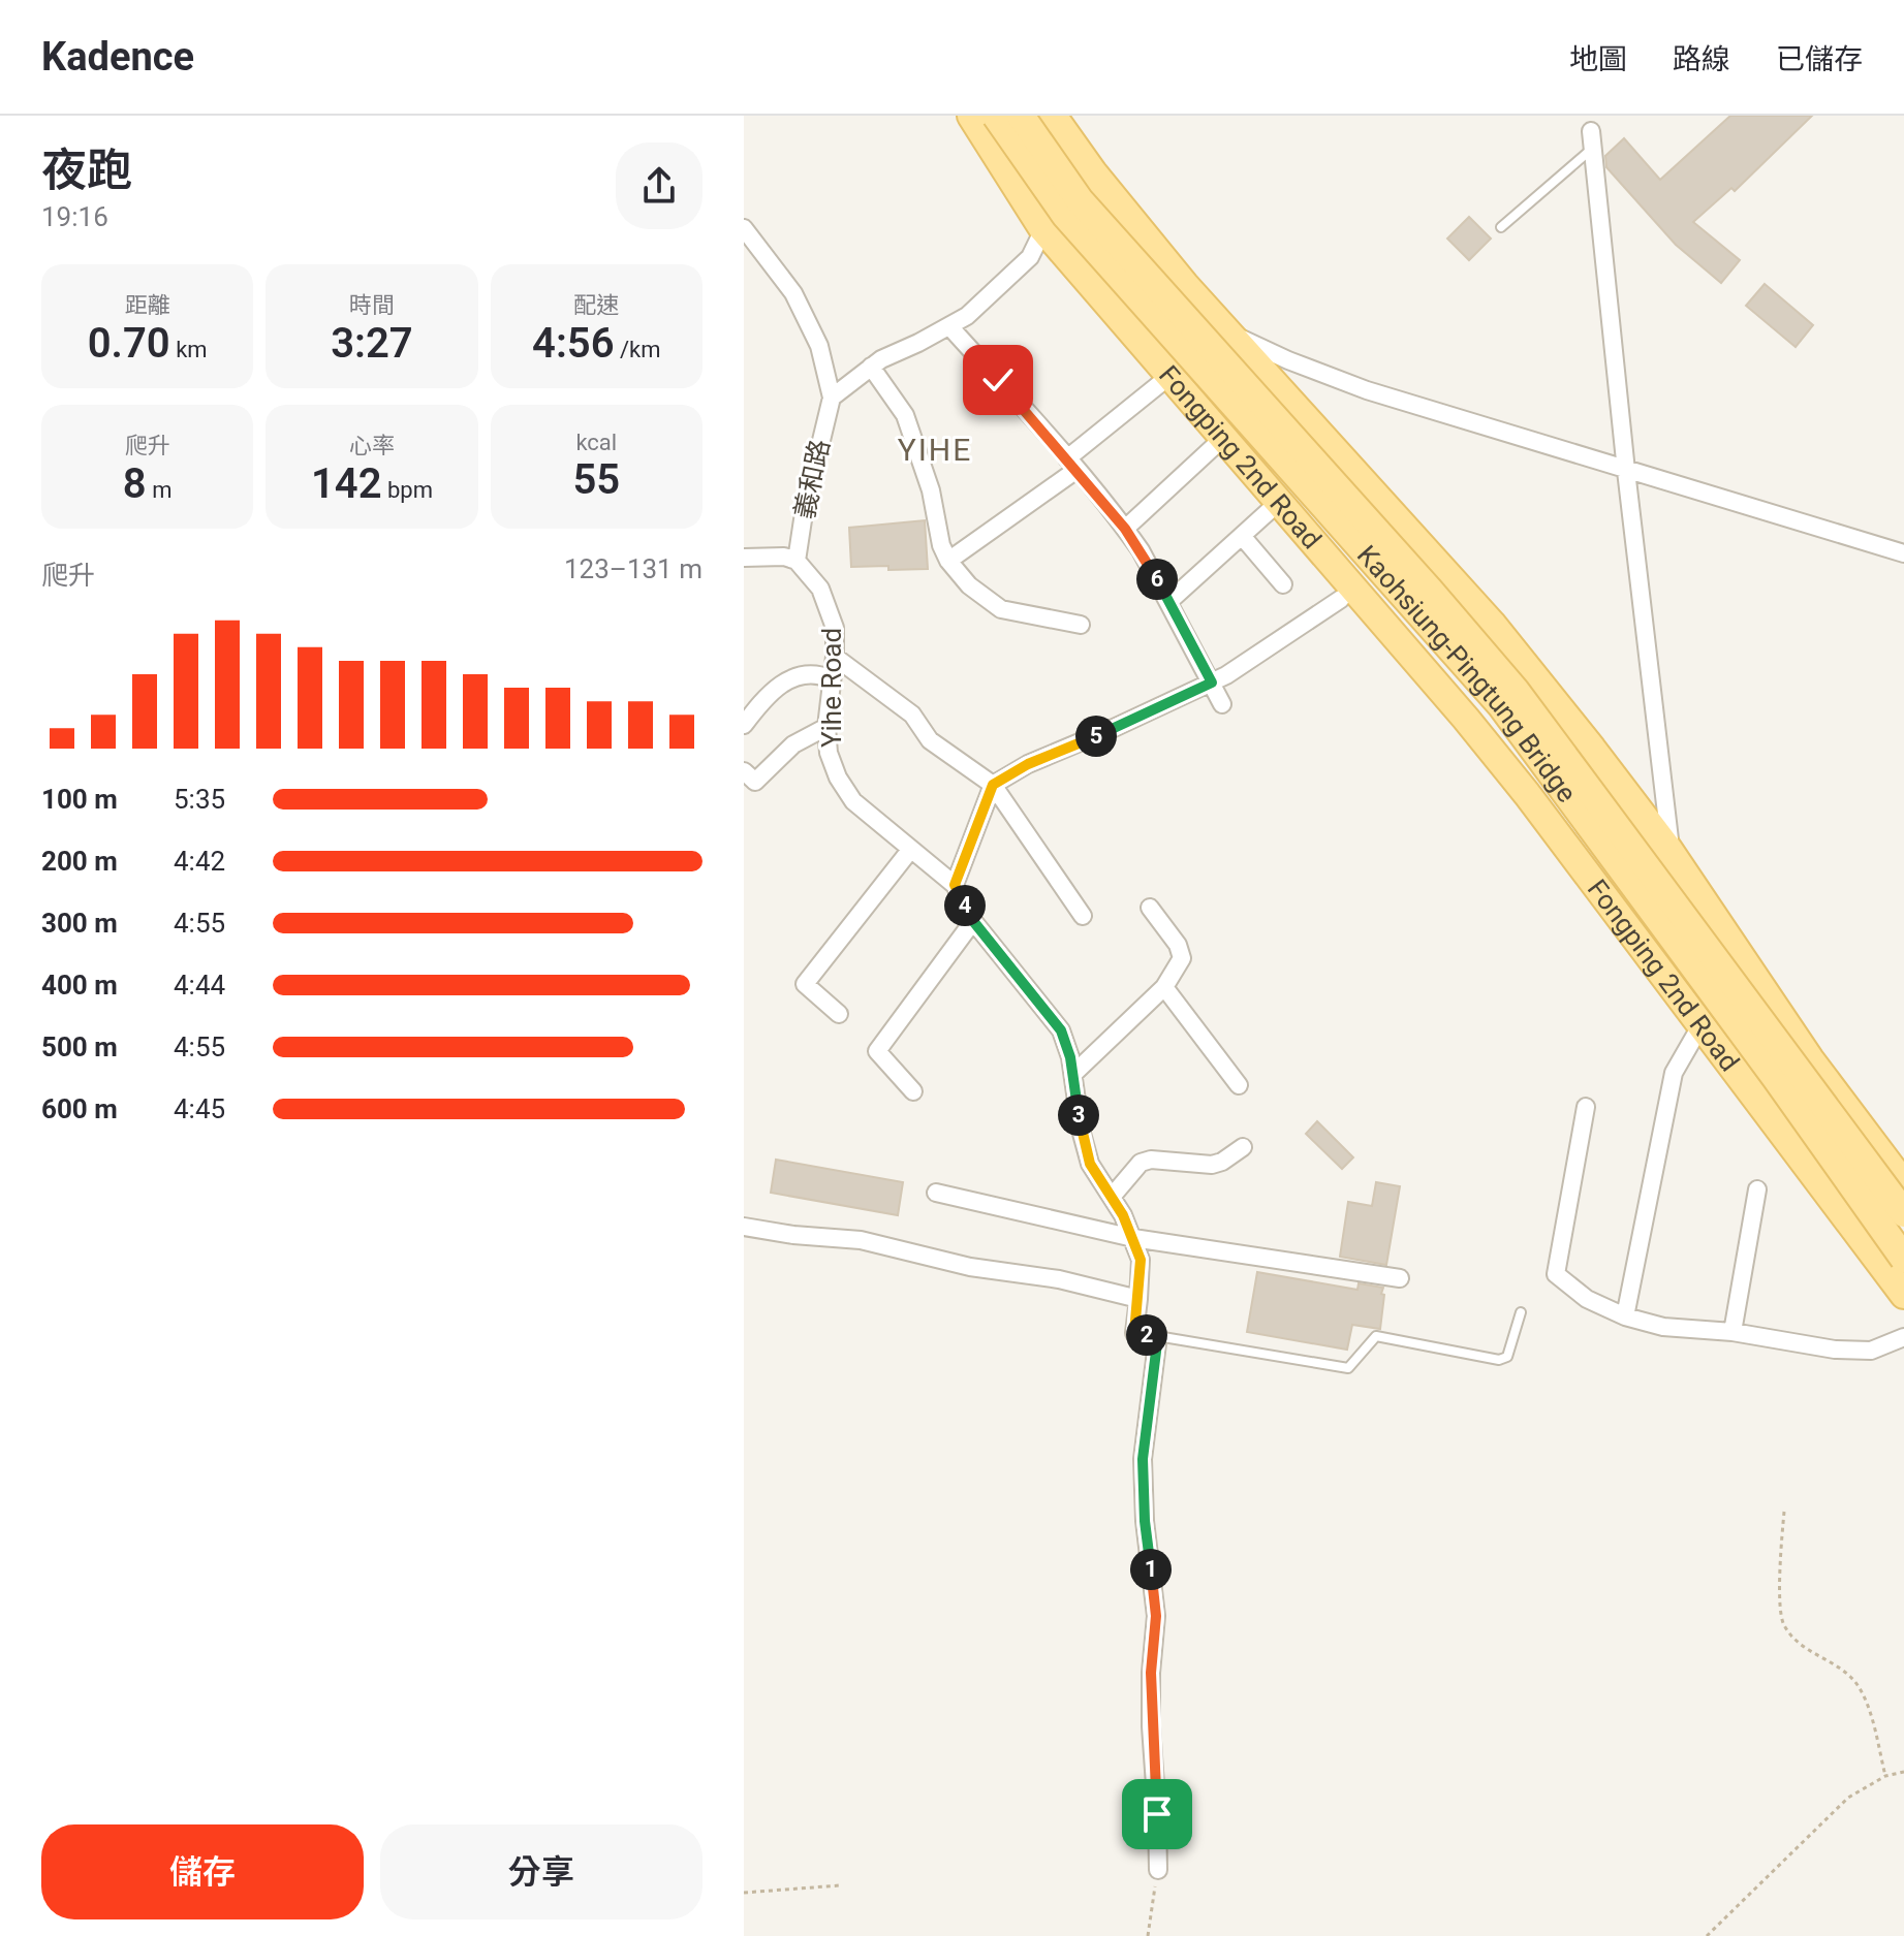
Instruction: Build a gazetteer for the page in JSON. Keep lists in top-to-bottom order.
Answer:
{
  "streets": {
    "main road": ["Fongping 2nd Road", "Kaohsiung-Pingtung Bridge"],
    "street": ["義和路", "Yihe Road"]
  },
  "crossings": [
    ["義和路", "Yihe Road"]
  ],
  "districts": ["YIHE"],
  "page": {
    "header": "Kadence",
    "nav": ["地圖", "路線", "已儲存"],
    "heading": ["夜跑", "19:16"],
    "stats": [
      ["距離", "0.70 km"],
      ["時間", "3:27"],
      ["配速", "4:56 /km"],
      ["爬升", "8 m"],
      ["心率", "142 bpm"],
      ["kcal", "55"]
    ],
    "chart": ["爬升", "123–131 m"],
    "pins": [
      "6",
      "5",
      "4",
      "3",
      "2",
      "1"
    ],
    "list": [
      {
        "name": "100 m",
        "note": "5:35"
      },
      {
        "name": "200 m",
        "note": "4:42"
      },
      {
        "name": "300 m",
        "note": "4:55"
      },
      {
        "name": "400 m",
        "note": "4:44"
      },
      {
        "name": "500 m",
        "note": "4:55"
      },
      {
        "name": "600 m",
        "note": "4:45"
      }
    ],
    "buttons": ["儲存", "分享"]
  }
}
